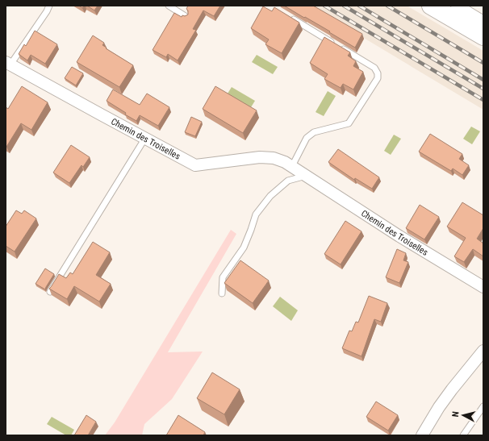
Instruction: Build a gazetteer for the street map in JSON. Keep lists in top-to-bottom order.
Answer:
{
  "streets": {
    "street": ["Chemin des Troiselles"]
  },
  "north": "left"
}
